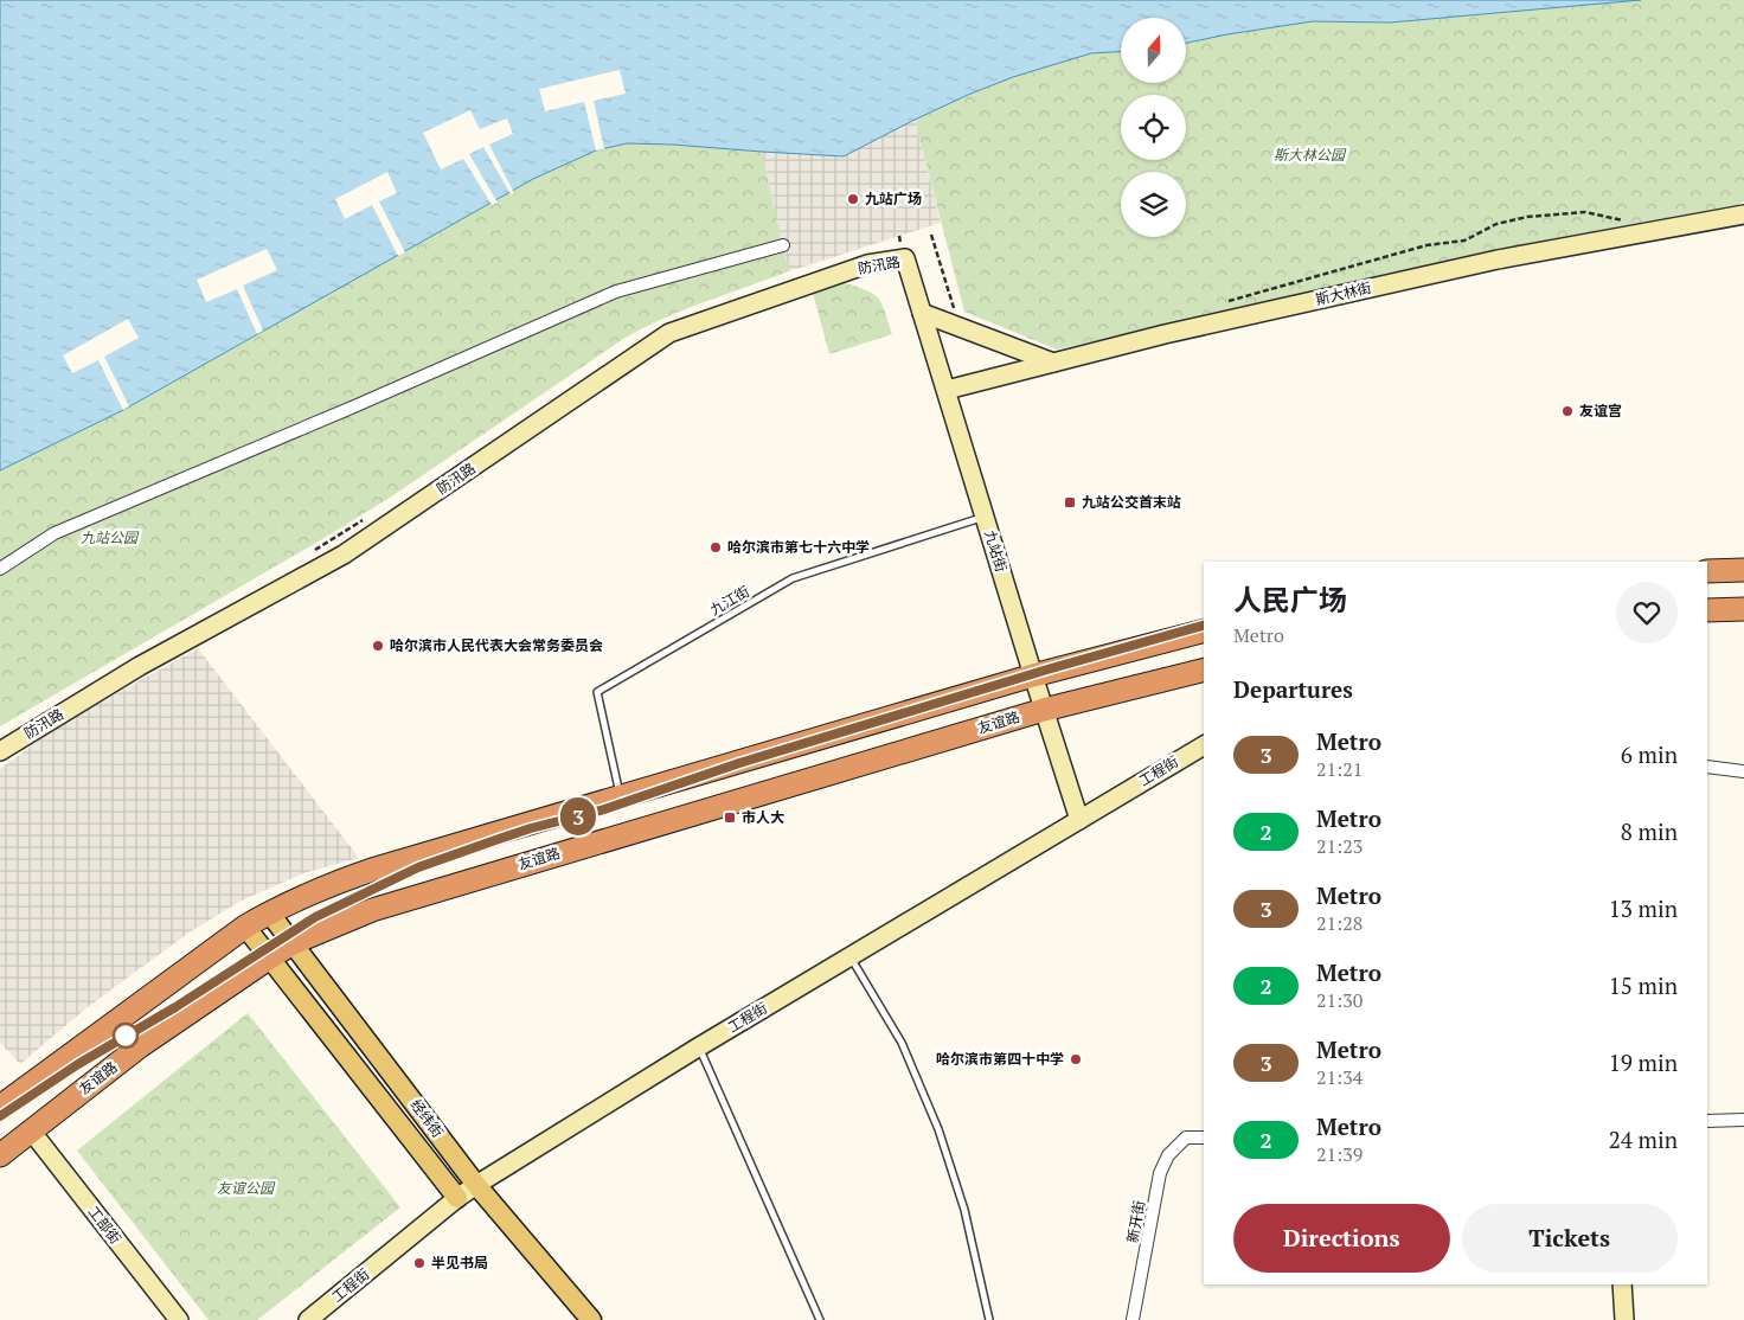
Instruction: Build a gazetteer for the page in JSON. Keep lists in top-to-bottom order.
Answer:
{
  "streets": {
    "highway": ["友谊路"],
    "main road": ["经纬街"],
    "street": [
      "防汛路",
      "斯大林街",
      "九站街",
      "工程街",
      "新开街",
      "工部街"
    ],
    "lane": ["九江街"]
  },
  "crossings": [
    ["防汛路", "九站街"],
    ["斯大林街", "九站街"],
    ["九站街", "九江街"],
    ["九站街", "友谊路"],
    ["九站街", "工程街"],
    ["友谊路", "经纬街"],
    ["友谊路", "工部街"],
    ["工程街", "经纬街"]
  ],
  "parks": ["斯大林公园", "九站公园", "友谊公园"],
  "places": {
    "other": [
      "九站广场",
      "友谊宫",
      "哈尔滨市第七十六中学",
      "哈尔滨市人民代表大会常务委员会",
      "哈尔滨市第四十中学",
      "半见书局"
    ],
    "transit": ["九站公交首末站", "市人大"]
  },
  "lines": ["metro line 3"],
  "north": "top",
  "page": {
    "on_map": "3",
    "heading": [
      ["人民广场", "Metro"],
      "Departures"
    ],
    "list": [
      {
        "mark": "3",
        "name": "Metro",
        "note": "21:21",
        "value": "6 min"
      },
      {
        "mark": "2",
        "name": "Metro",
        "note": "21:23",
        "value": "8 min"
      },
      {
        "mark": "3",
        "name": "Metro",
        "note": "21:28",
        "value": "13 min"
      },
      {
        "mark": "2",
        "name": "Metro",
        "note": "21:30",
        "value": "15 min"
      },
      {
        "mark": "3",
        "name": "Metro",
        "note": "21:34",
        "value": "19 min"
      },
      {
        "mark": "2",
        "name": "Metro",
        "note": "21:39",
        "value": "24 min"
      }
    ],
    "buttons": ["Directions", "Tickets"]
  }
}
